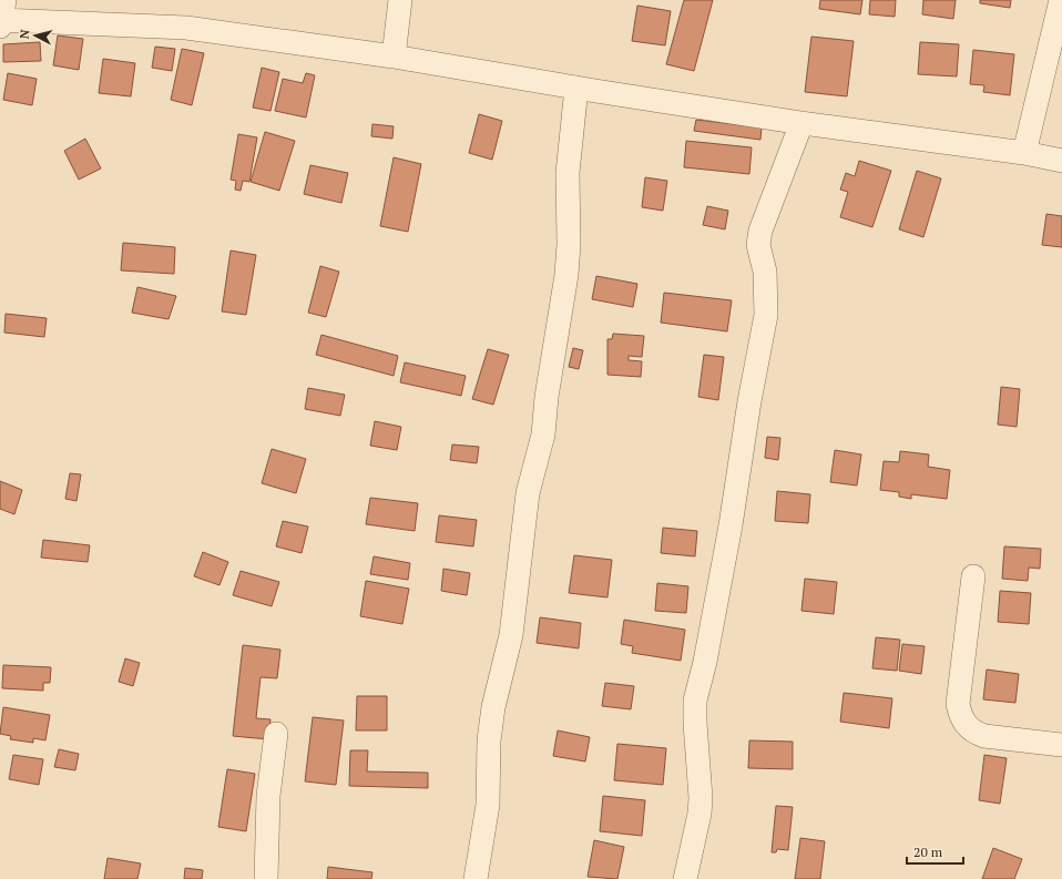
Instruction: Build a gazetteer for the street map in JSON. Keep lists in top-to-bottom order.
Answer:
{
  "scale_bar": "20 m",
  "north": "left"
}
